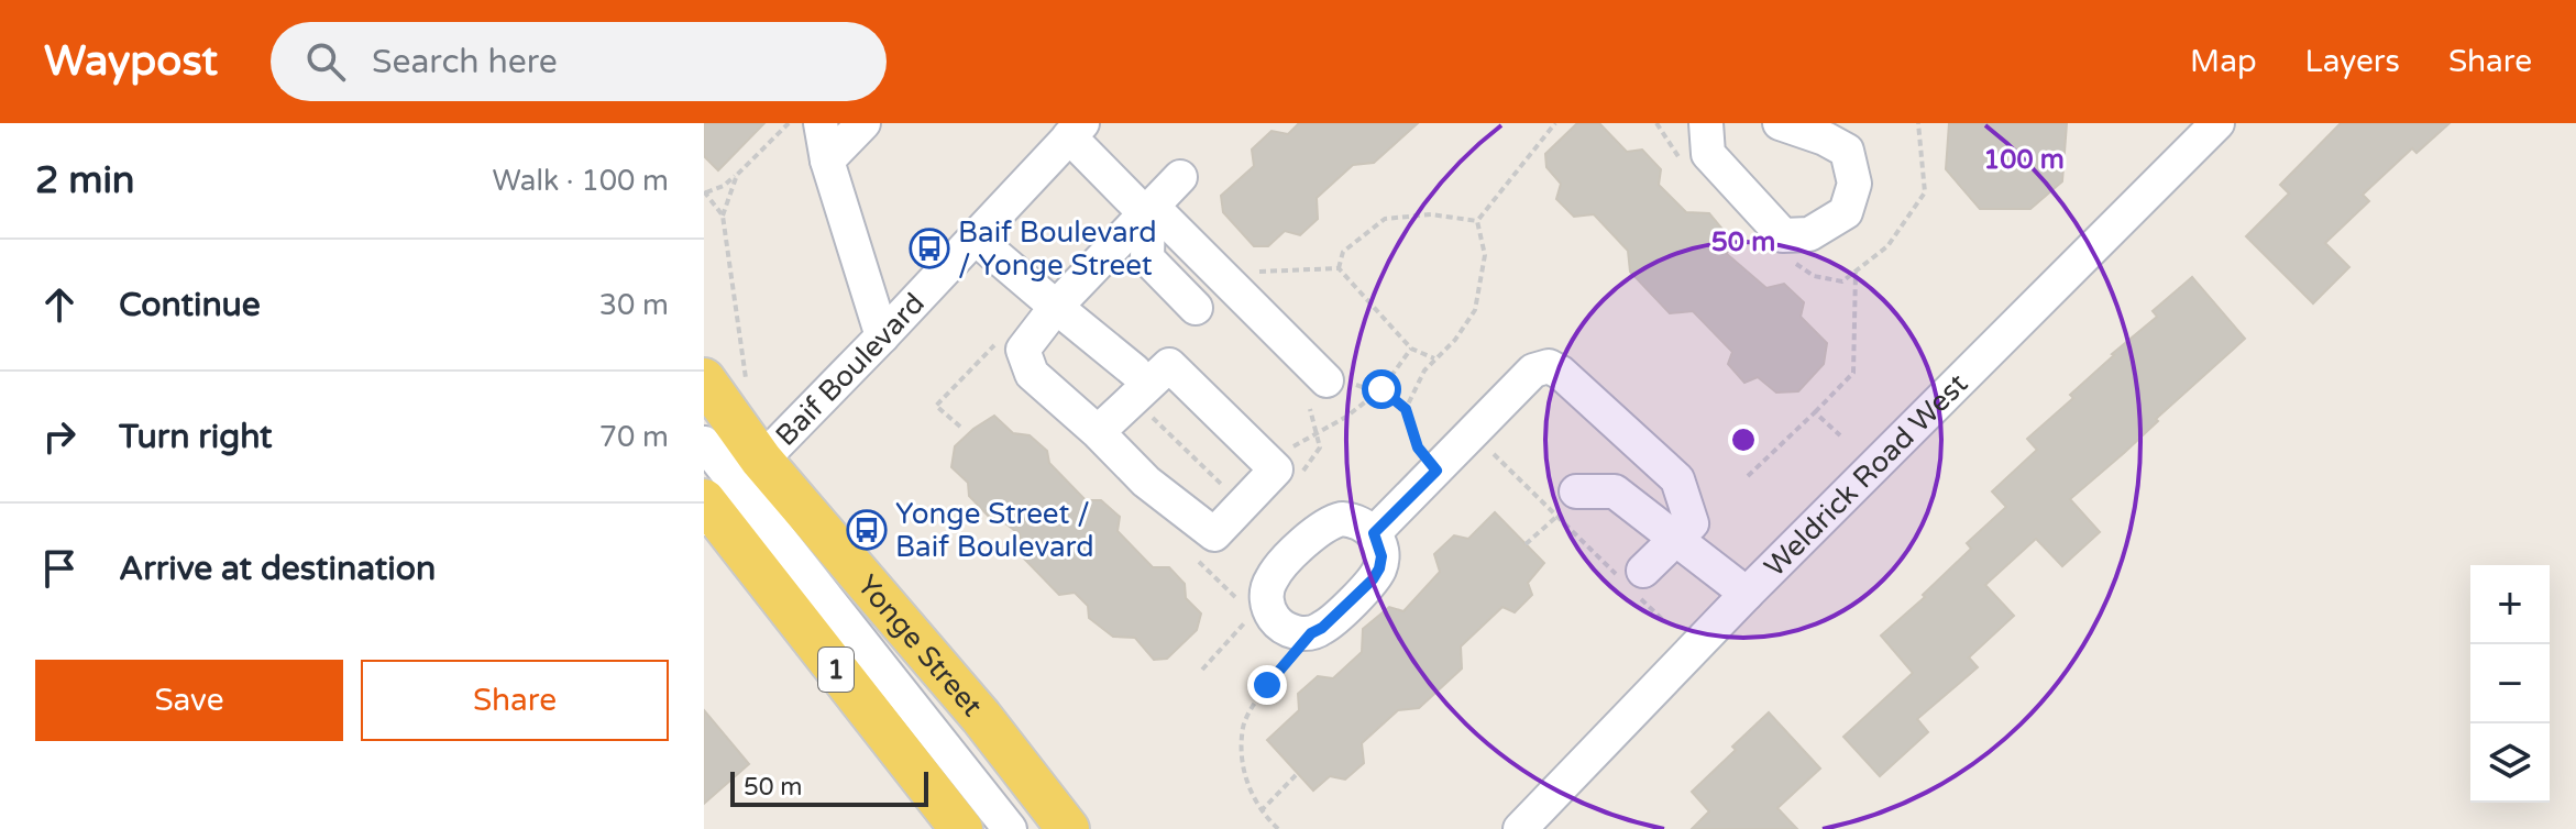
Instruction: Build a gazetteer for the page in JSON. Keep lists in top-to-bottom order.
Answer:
{
  "streets": {
    "main road": ["Yonge Street", "1"],
    "street": ["Baif Boulevard", "Weldrick Road West"]
  },
  "crossings": [
    ["Baif Boulevard", "Yonge Street"]
  ],
  "places": {
    "bus stop": ["Baif Boulevard / Yonge Street", "Yonge Street / Baif Boulevard"]
  },
  "scale_bar": "50 m",
  "page": {
    "header": "Waypost",
    "search": "Search here",
    "nav": ["Map", "Layers", "Share"],
    "heading": ["2 min", "Walk · 100 m"],
    "list": [
      ["Continue", "30 m"],
      ["Turn right", "70 m"],
      "Arrive at destination"
    ],
    "map_buttons": ["+", "−"],
    "buttons": ["Save", "Share"],
    "scale": "50 m"
  },
  "rings": ["100 m", "50 m"]
}
